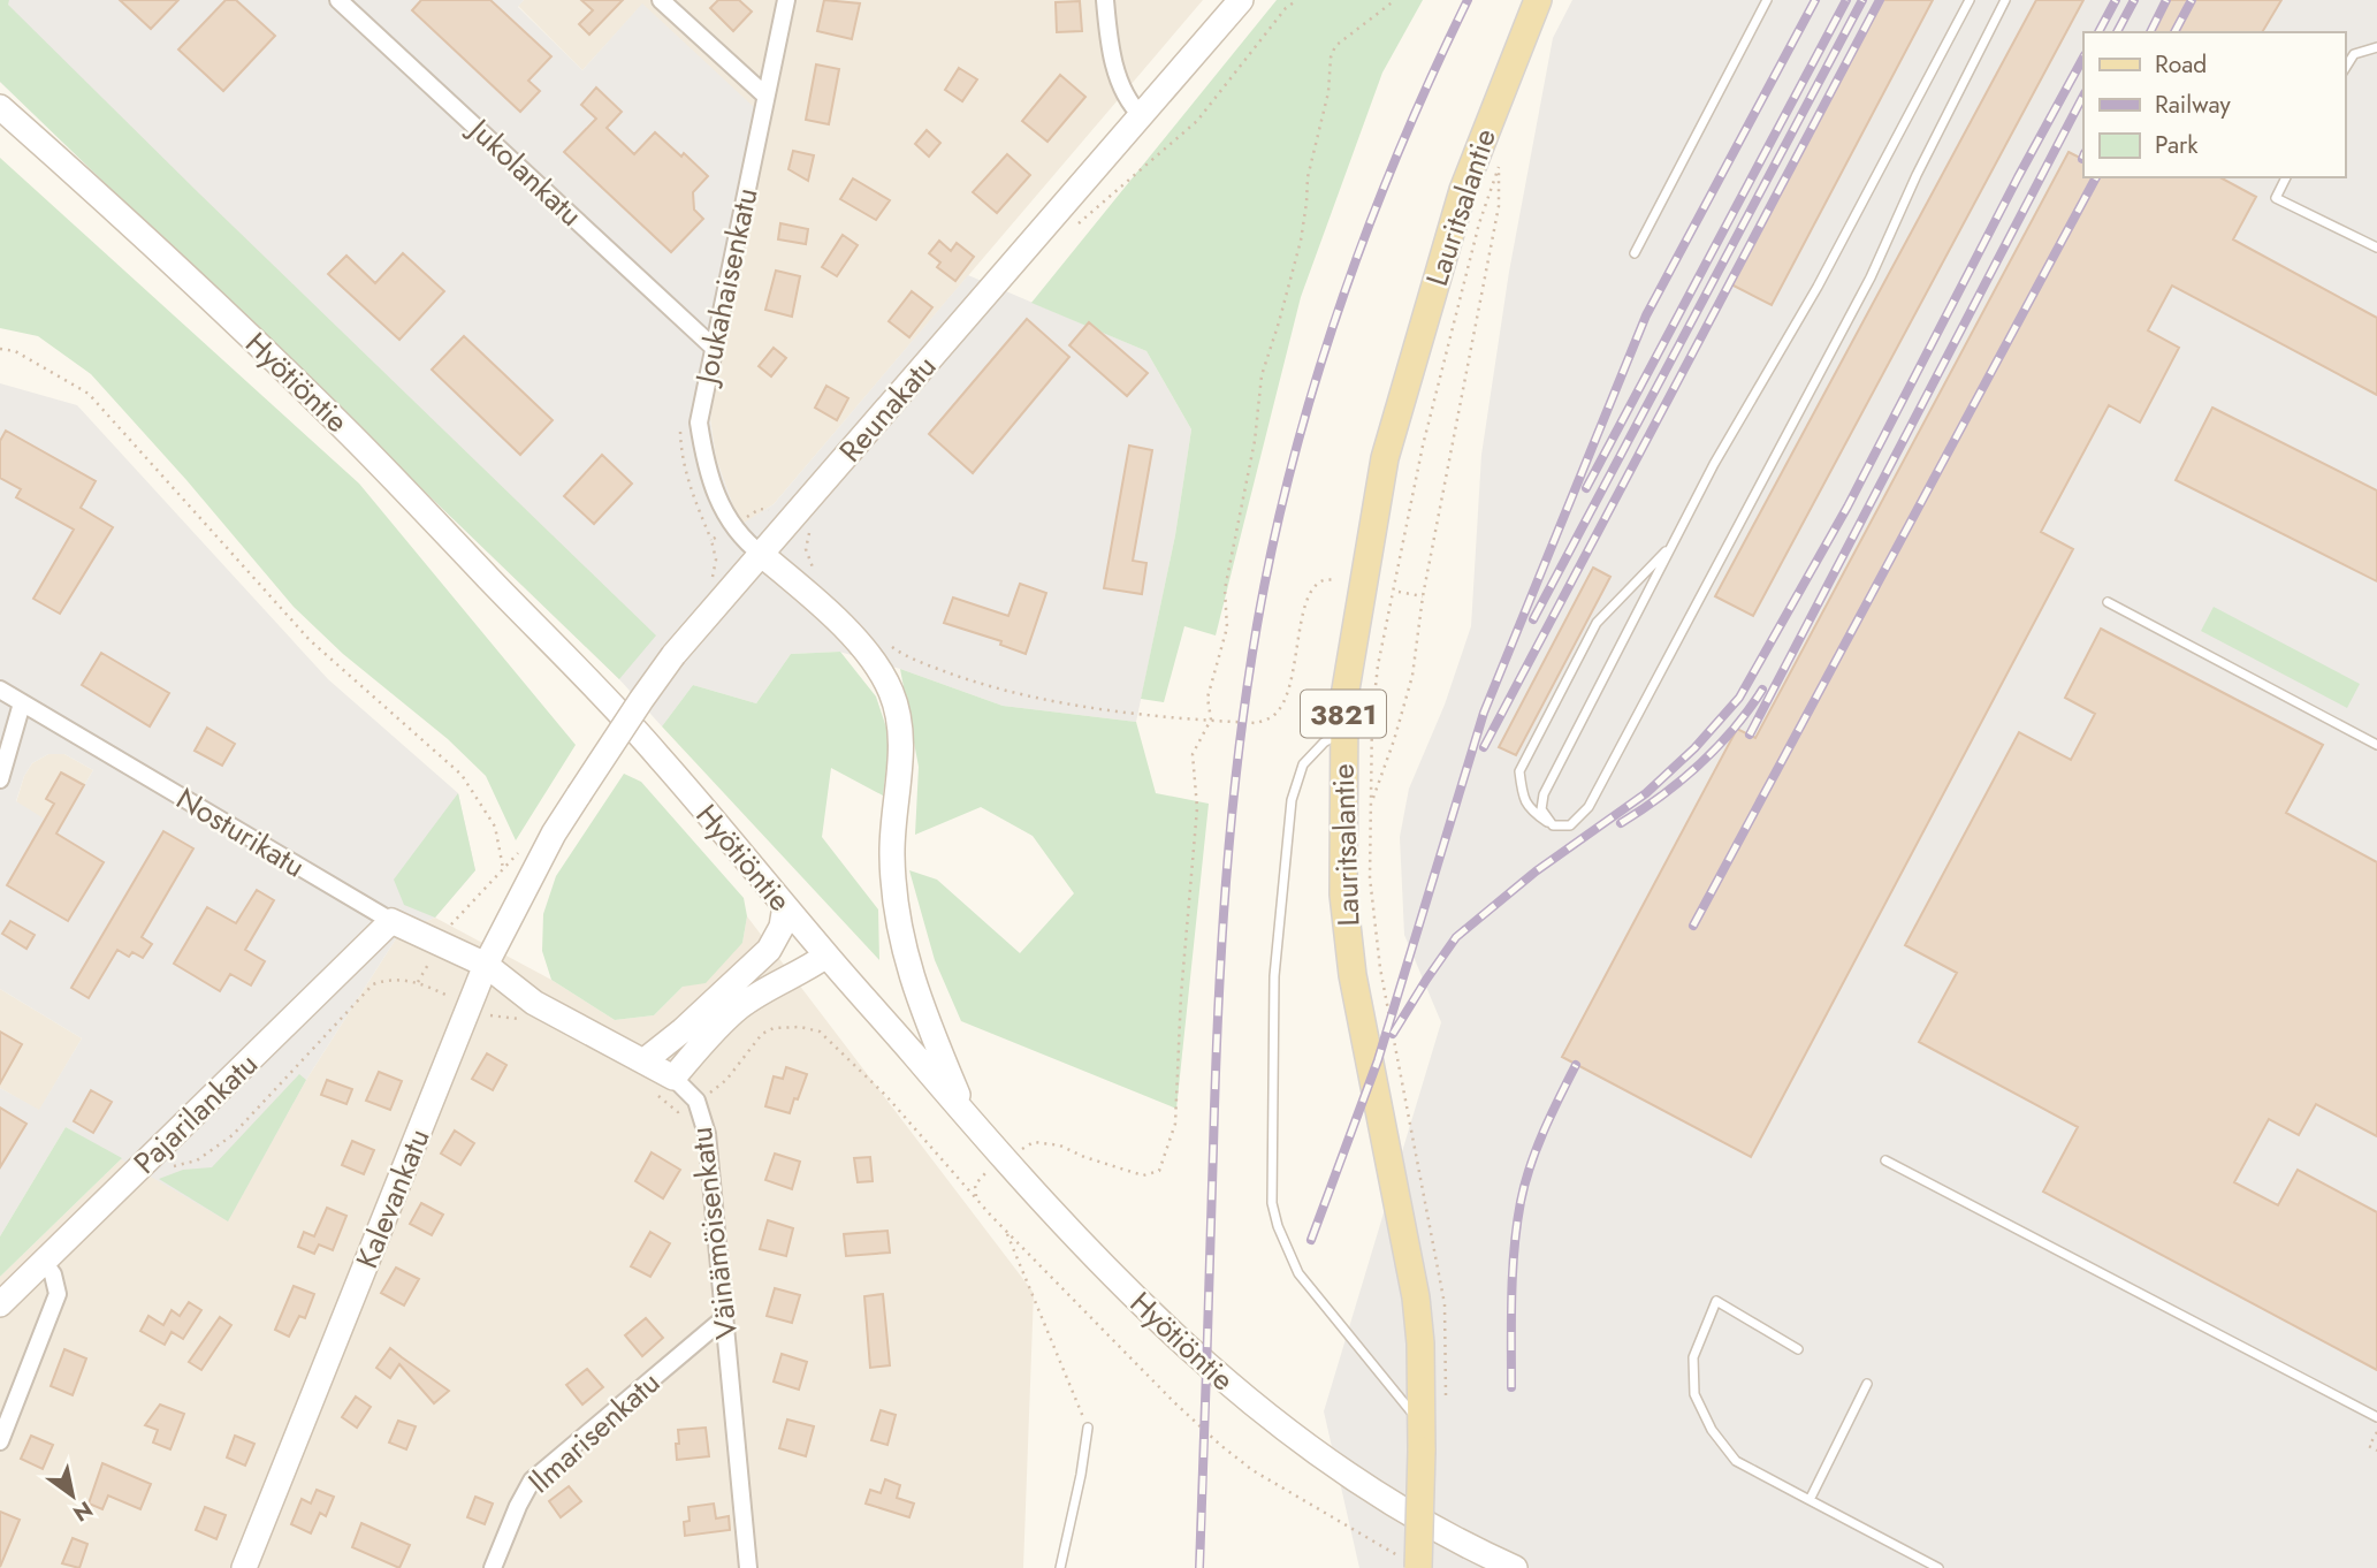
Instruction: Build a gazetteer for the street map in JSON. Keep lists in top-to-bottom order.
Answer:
{
  "streets": {
    "main road": [
      "Lauritsalantie",
      "Hyötiöntie",
      "Reunakatu",
      "3821",
      "Nosturikatu",
      "Pajarilankatu",
      "Kalevankatu",
      "Väinämöisenkatu"
    ],
    "street": ["Jukolankatu", "Joukahaisenkatu", "Ilmarisenkatu"]
  },
  "crossings": [
    ["Jukolankatu", "Joukahaisenkatu"],
    ["Joukahaisenkatu", "Reunakatu"],
    ["Reunakatu", "Kalevankatu"],
    ["Nosturikatu", "Pajarilankatu"],
    ["Nosturikatu", "Kalevankatu"],
    ["Nosturikatu", "Väinämöisenkatu"],
    ["Kalevankatu", "Väinämöisenkatu"],
    ["Väinämöisenkatu", "Ilmarisenkatu"]
  ],
  "legend": ["Road", "Railway", "Park"],
  "north": "bottom right"
}
